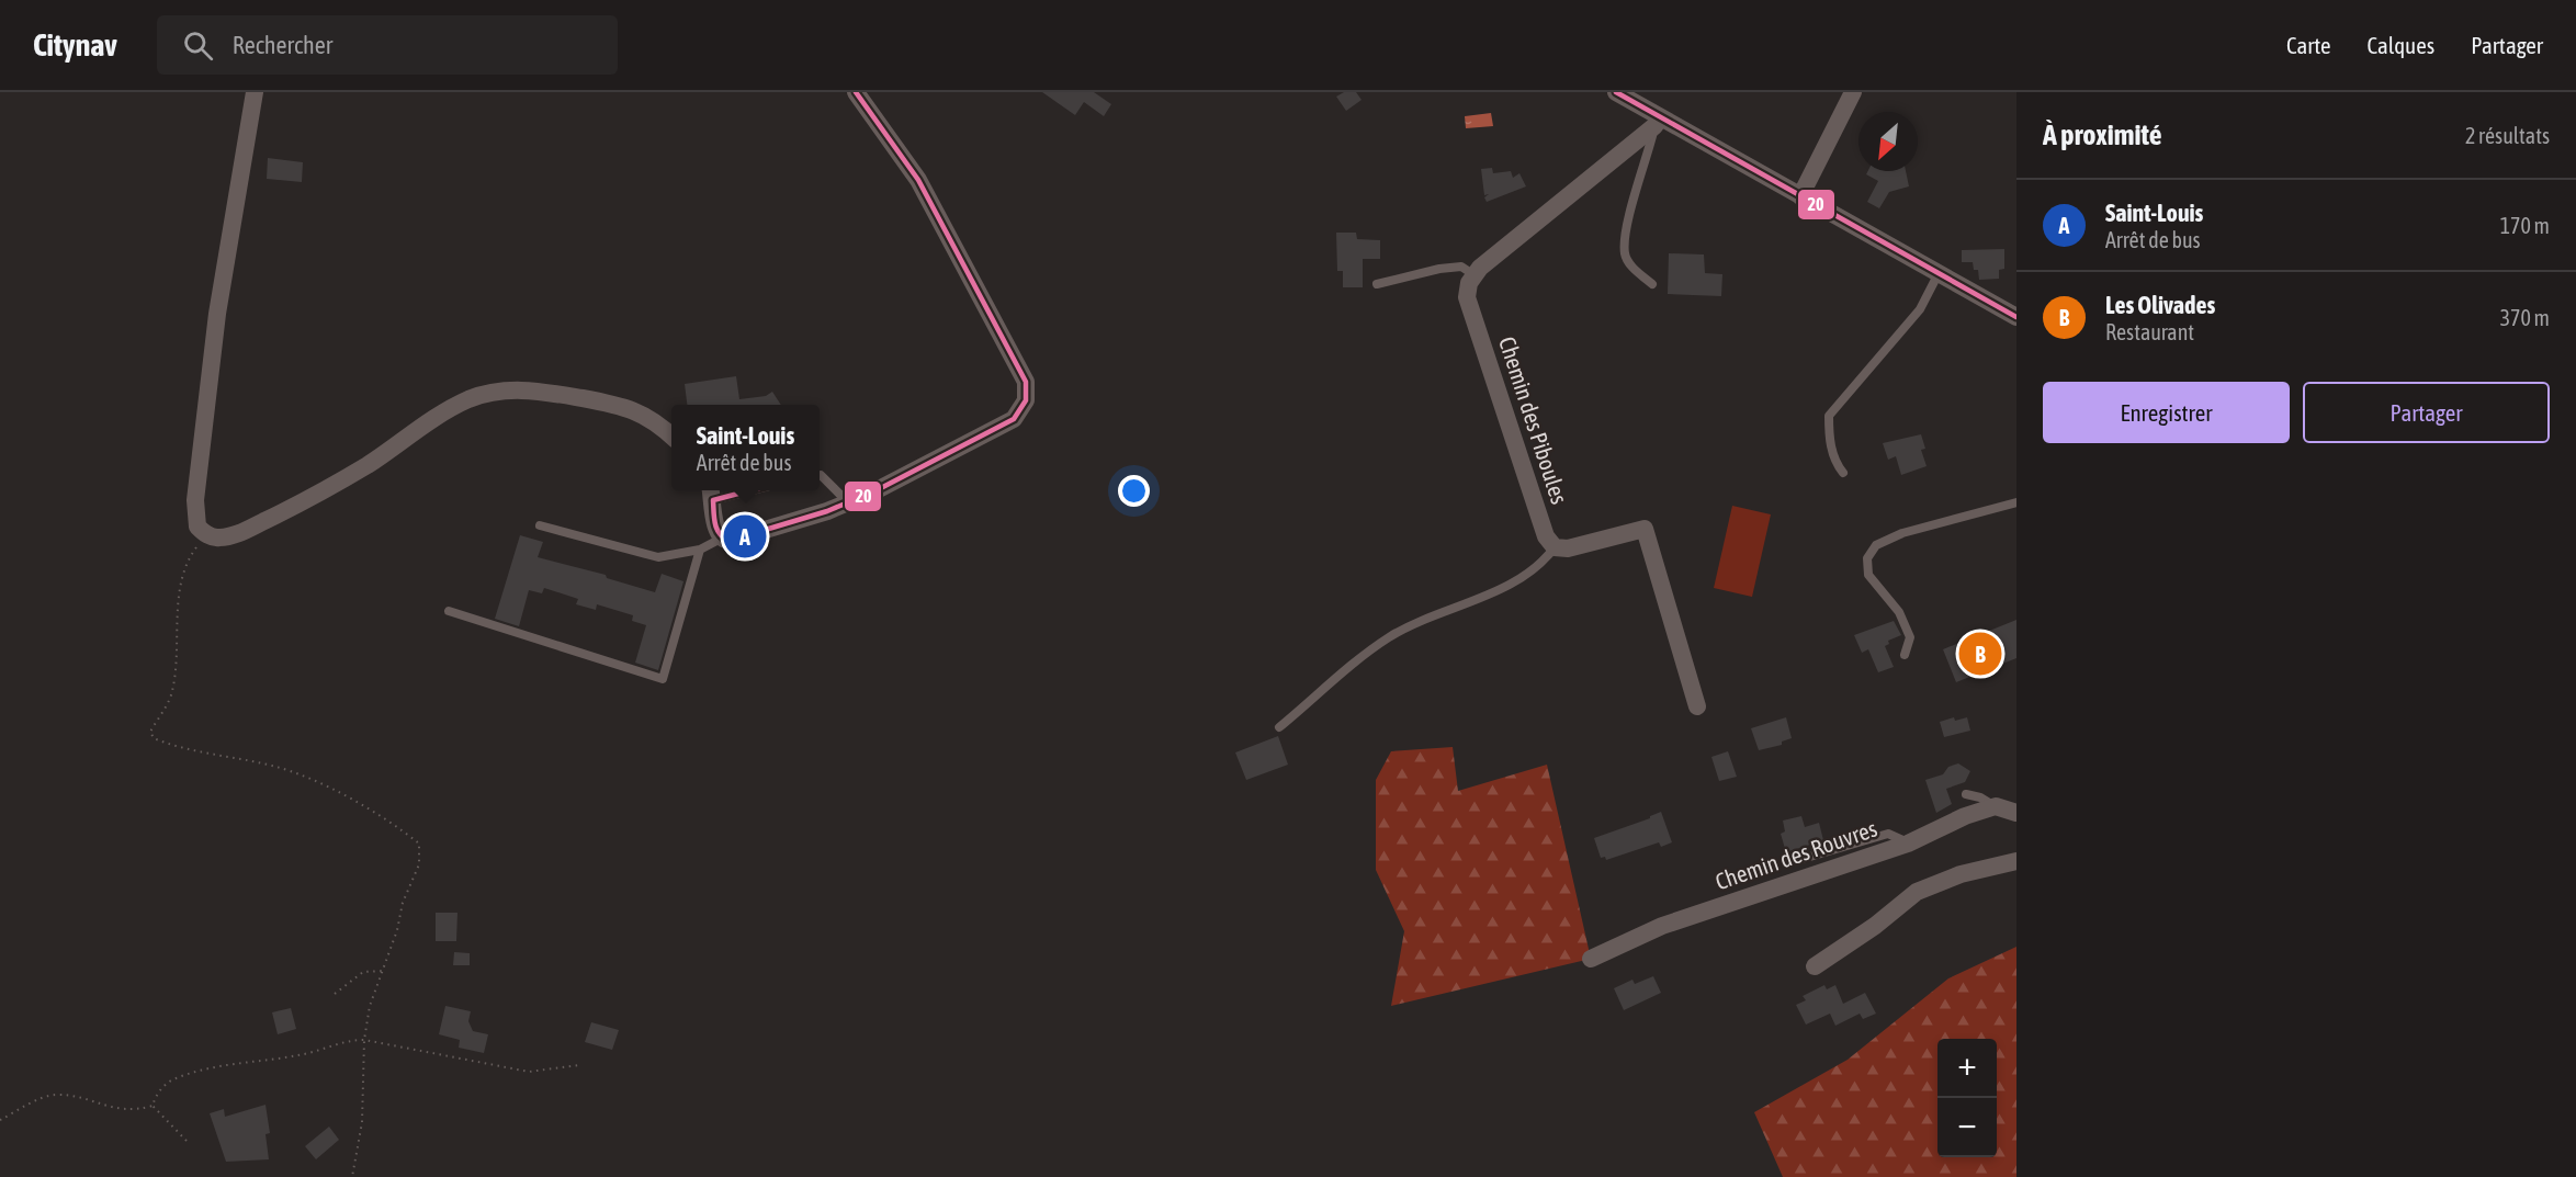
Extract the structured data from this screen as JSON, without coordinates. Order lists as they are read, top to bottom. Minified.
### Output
{"streets":{"street":["Chemin des Piboules","Chemin des Rouvres"]},"lines":["transit line 20"],"north":"bottom left","page":{"header":"Citynav","search":"Rechercher","nav":["Carte","Calques","Partager"],"heading":["À proximité","2 résultats"],"list":[{"mark":"A","name":"Saint-Louis","note":"Arrêt de bus","value":"170 m"},{"mark":"B","name":"Les Olivades","note":"Restaurant","value":"370 m"}],"buttons":["Enregistrer","Partager"],"popup":["Saint-Louis","Arrêt de bus"],"pins":["A","B"],"map_buttons":["+","−"]}}
